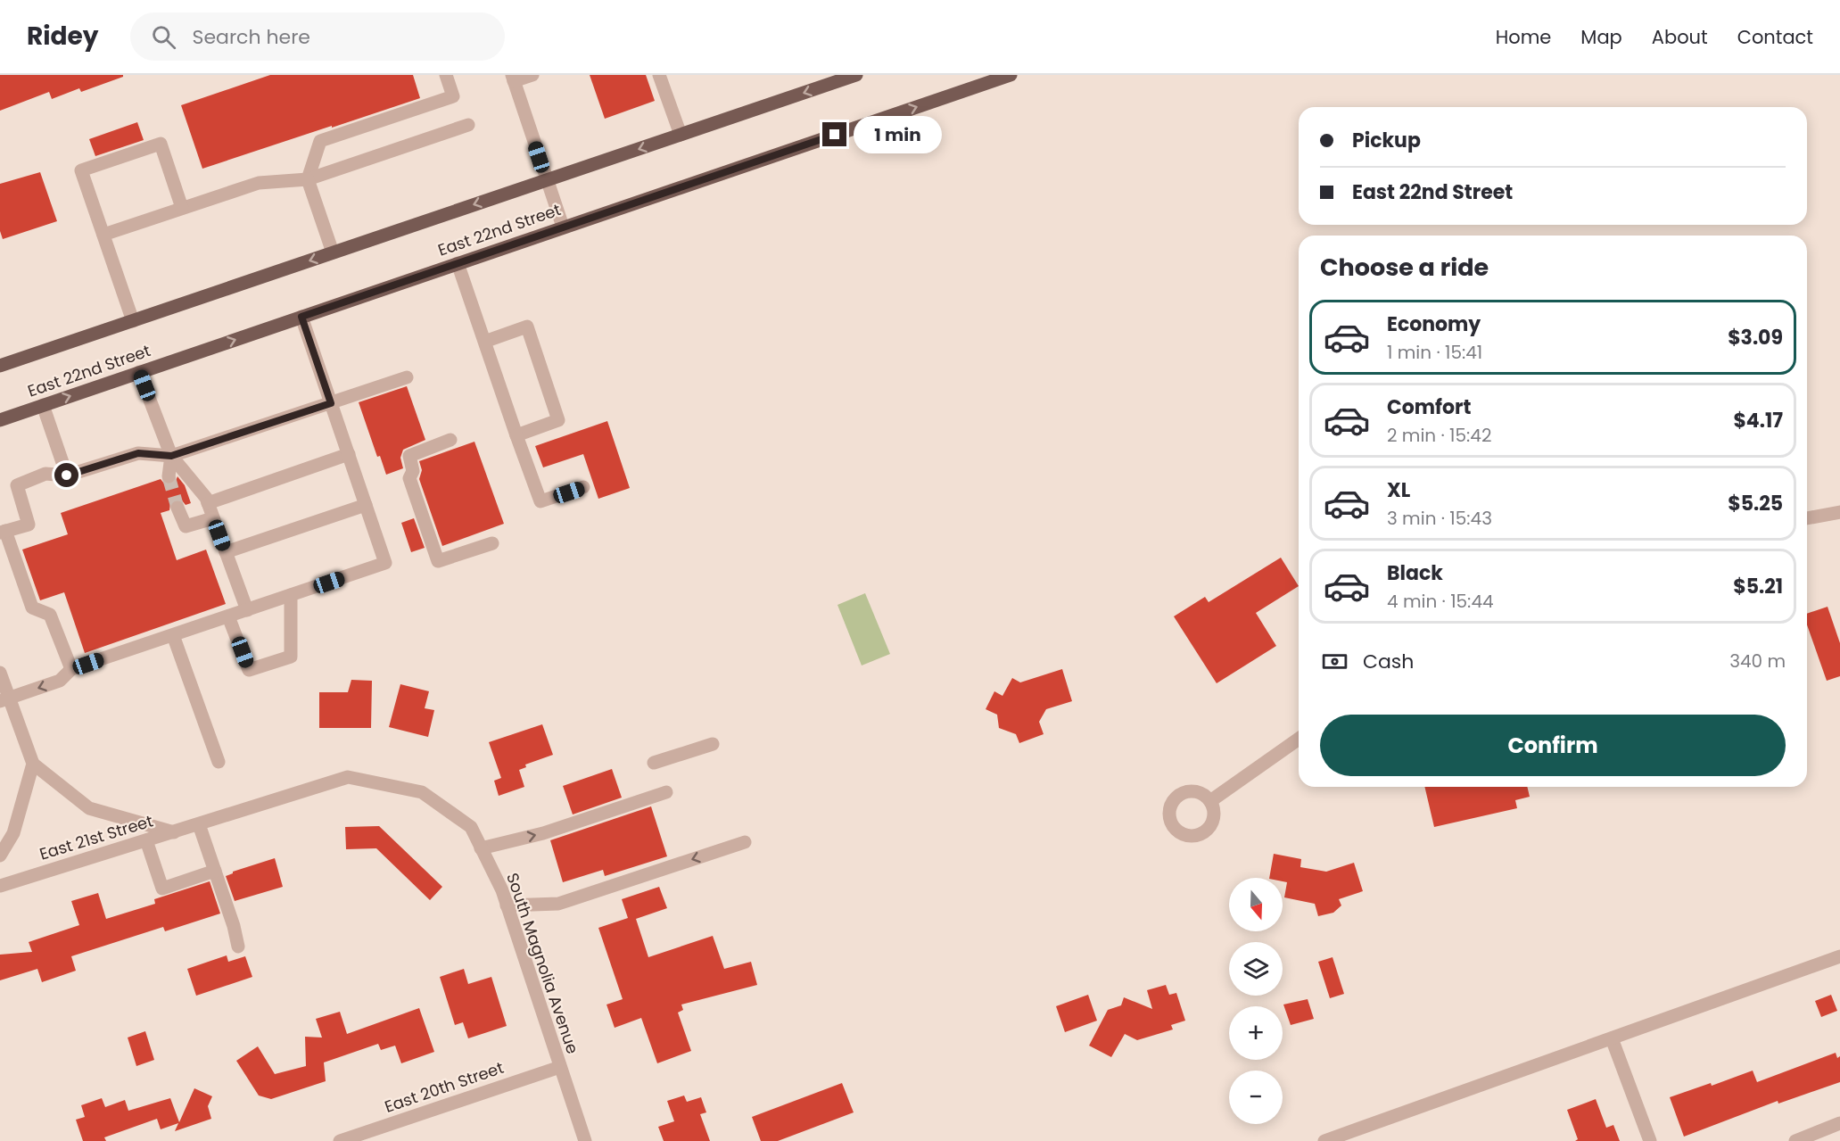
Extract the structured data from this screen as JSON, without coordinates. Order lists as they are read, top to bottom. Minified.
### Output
{"streets":{"main road":["East 22nd Street"],"street":["East 21st Street","South Magnolia Avenue","East 20th Street"]},"crossings":[["East 21st Street","South Magnolia Avenue"],["South Magnolia Avenue","East 20th Street"]],"north":"bottom","page":{"header":"Ridey","search":"Search here","nav":["Home","Map","About","Contact"],"banner":["Pickup","East 22nd Street"],"bubble":"1 min","heading":"Choose a ride","list":[{"name":"Economy","note":"1 min · 15:41","value":"$3.09"},{"name":"Comfort","note":"2 min · 15:42","value":"$4.17"},{"name":"XL","note":"3 min · 15:43","value":"$5.25"},{"name":"Black","note":"4 min · 15:44","value":"$5.21"}],"pay":["Cash","340 m"],"buttons":"Confirm","map_buttons":["+","−"]}}
